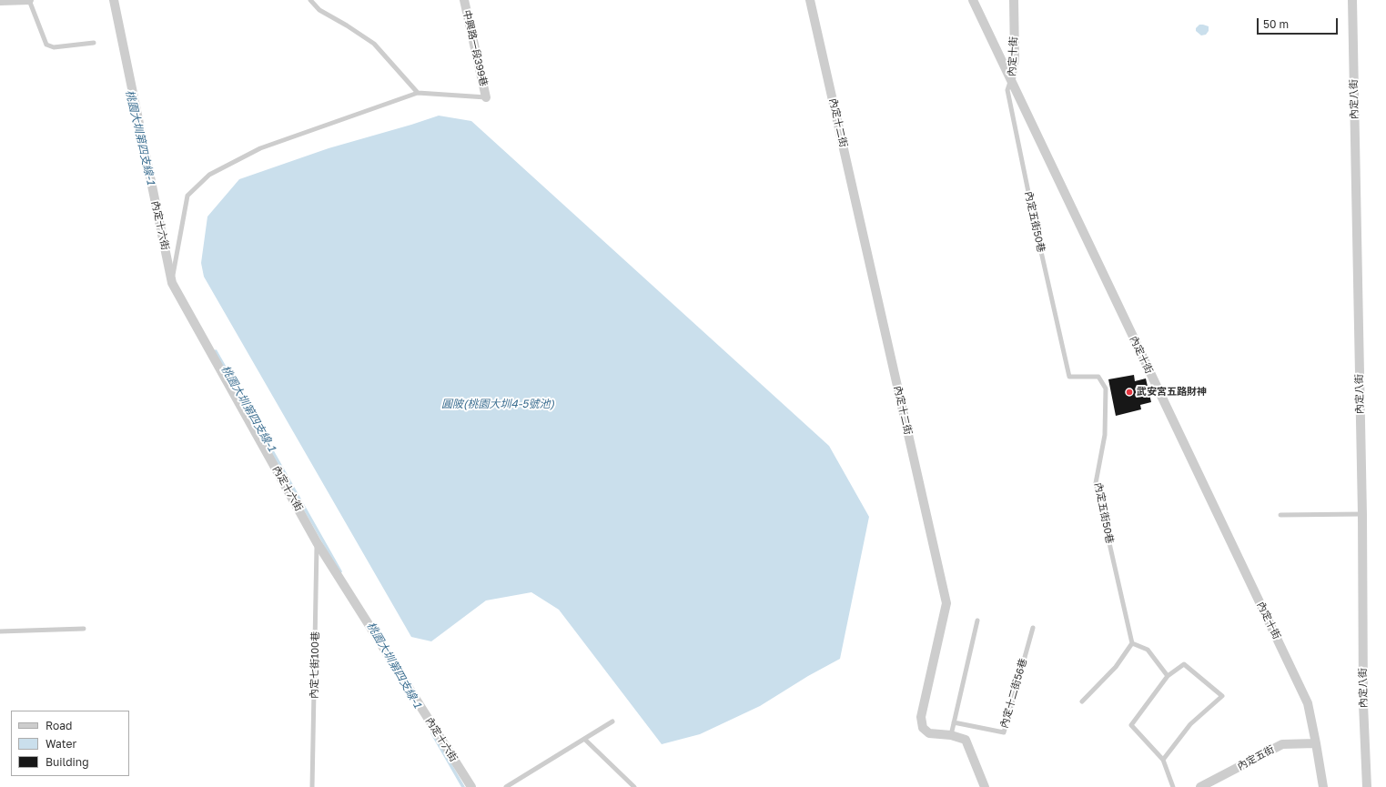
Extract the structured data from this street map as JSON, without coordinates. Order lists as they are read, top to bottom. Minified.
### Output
{"streets":{"street":["中興路一段399巷","內定十街","內定八街","內定十二街","內定十六街","內定五街"],"lane":["內定五街50巷","內定七街100巷","內定十二街56巷"]},"crossings":[["內定十街","內定五街50巷"],["內定十街","內定五街"],["內定十六街","內定七街100巷"]],"water":["桃園大圳第四支線-1","圓陂(桃園大圳4-5號池)"],"places":["武安宮五路財神"],"legend":["Road","Water","Building"],"scale_bar":"50 m"}
